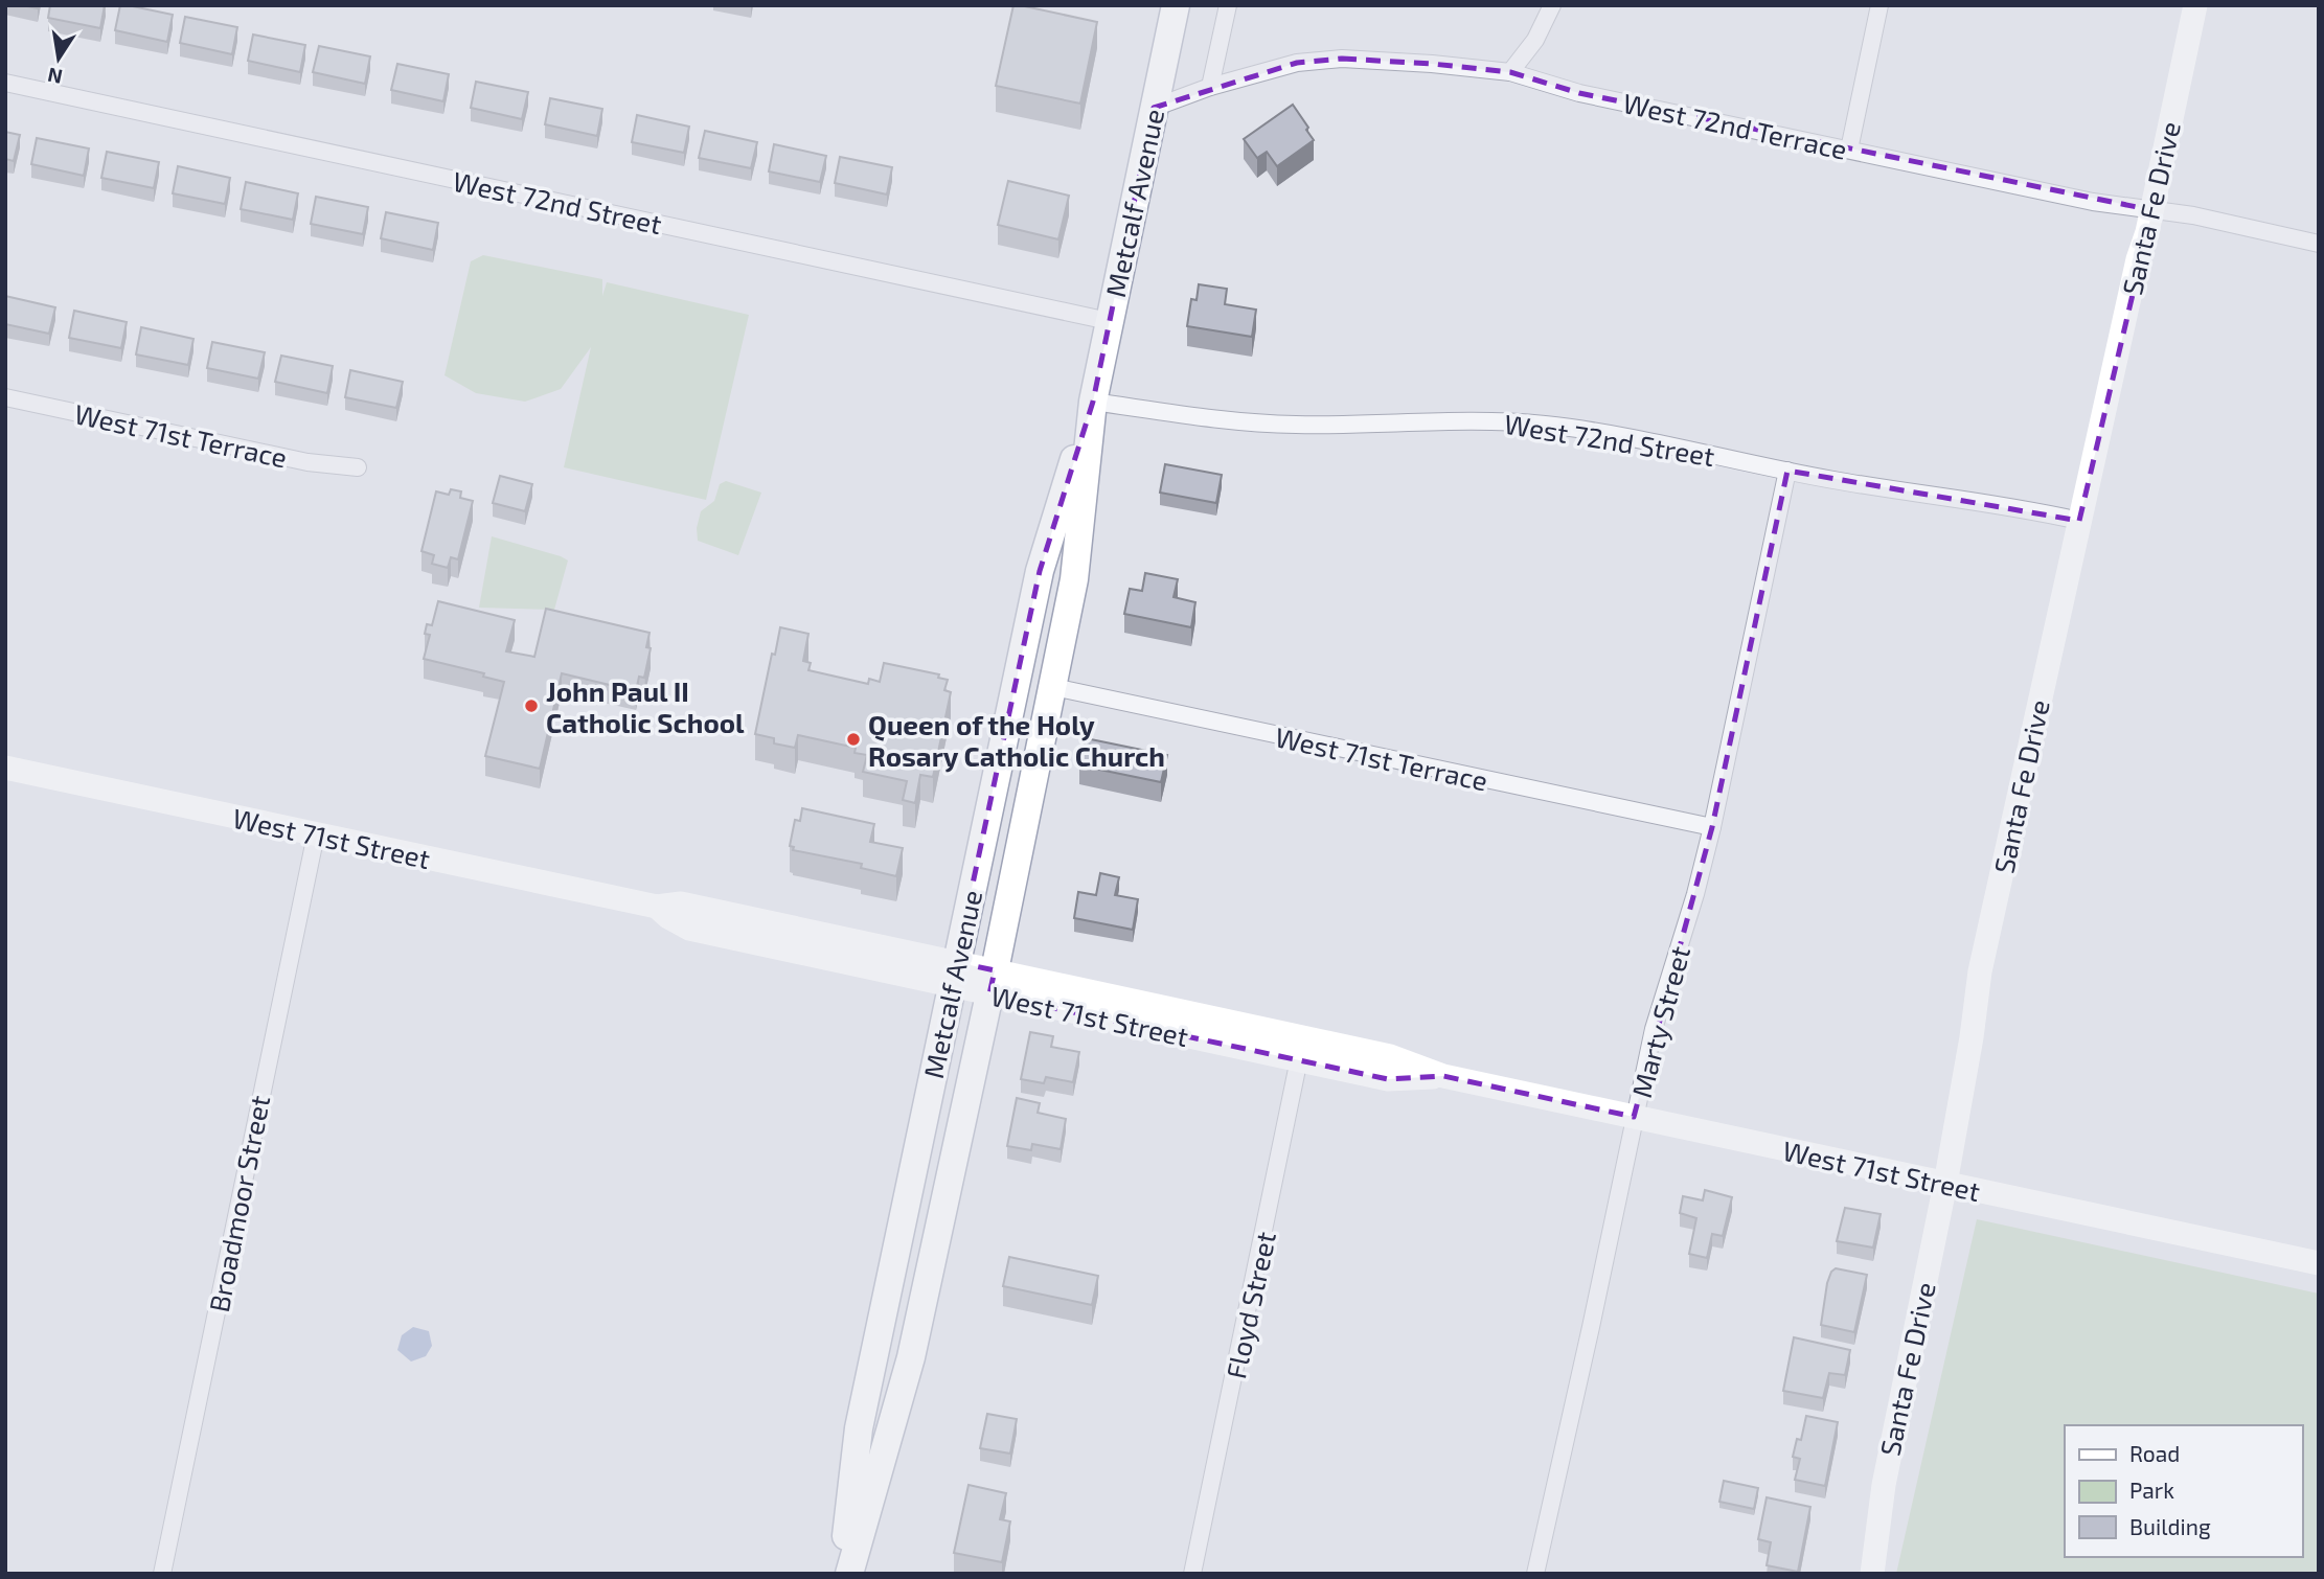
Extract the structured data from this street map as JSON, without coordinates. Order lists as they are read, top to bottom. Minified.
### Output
{"streets":{"main road":["Metcalf Avenue"],"street":["West 72nd Terrace","West 72nd Street","Santa Fe Drive","West 71st Terrace","West 71st Street","Marty Street","Broadmoor Street","Floyd Street"]},"crossings":[["West 72nd Terrace","Metcalf Avenue"],["West 72nd Terrace","Santa Fe Drive"],["West 72nd Street","Metcalf Avenue"],["West 72nd Street","Santa Fe Drive"],["West 72nd Street","Marty Street"],["Metcalf Avenue","West 71st Terrace"],["Metcalf Avenue","West 71st Street"],["Santa Fe Drive","West 71st Street"],["West 71st Terrace","Marty Street"],["West 71st Street","Marty Street"],["West 71st Street","Broadmoor Street"],["West 71st Street","Floyd Street"]],"places":["John Paul II Catholic School","Queen of the Holy Rosary Catholic Church"],"legend":["Road","Park","Building"],"north":"bottom"}
